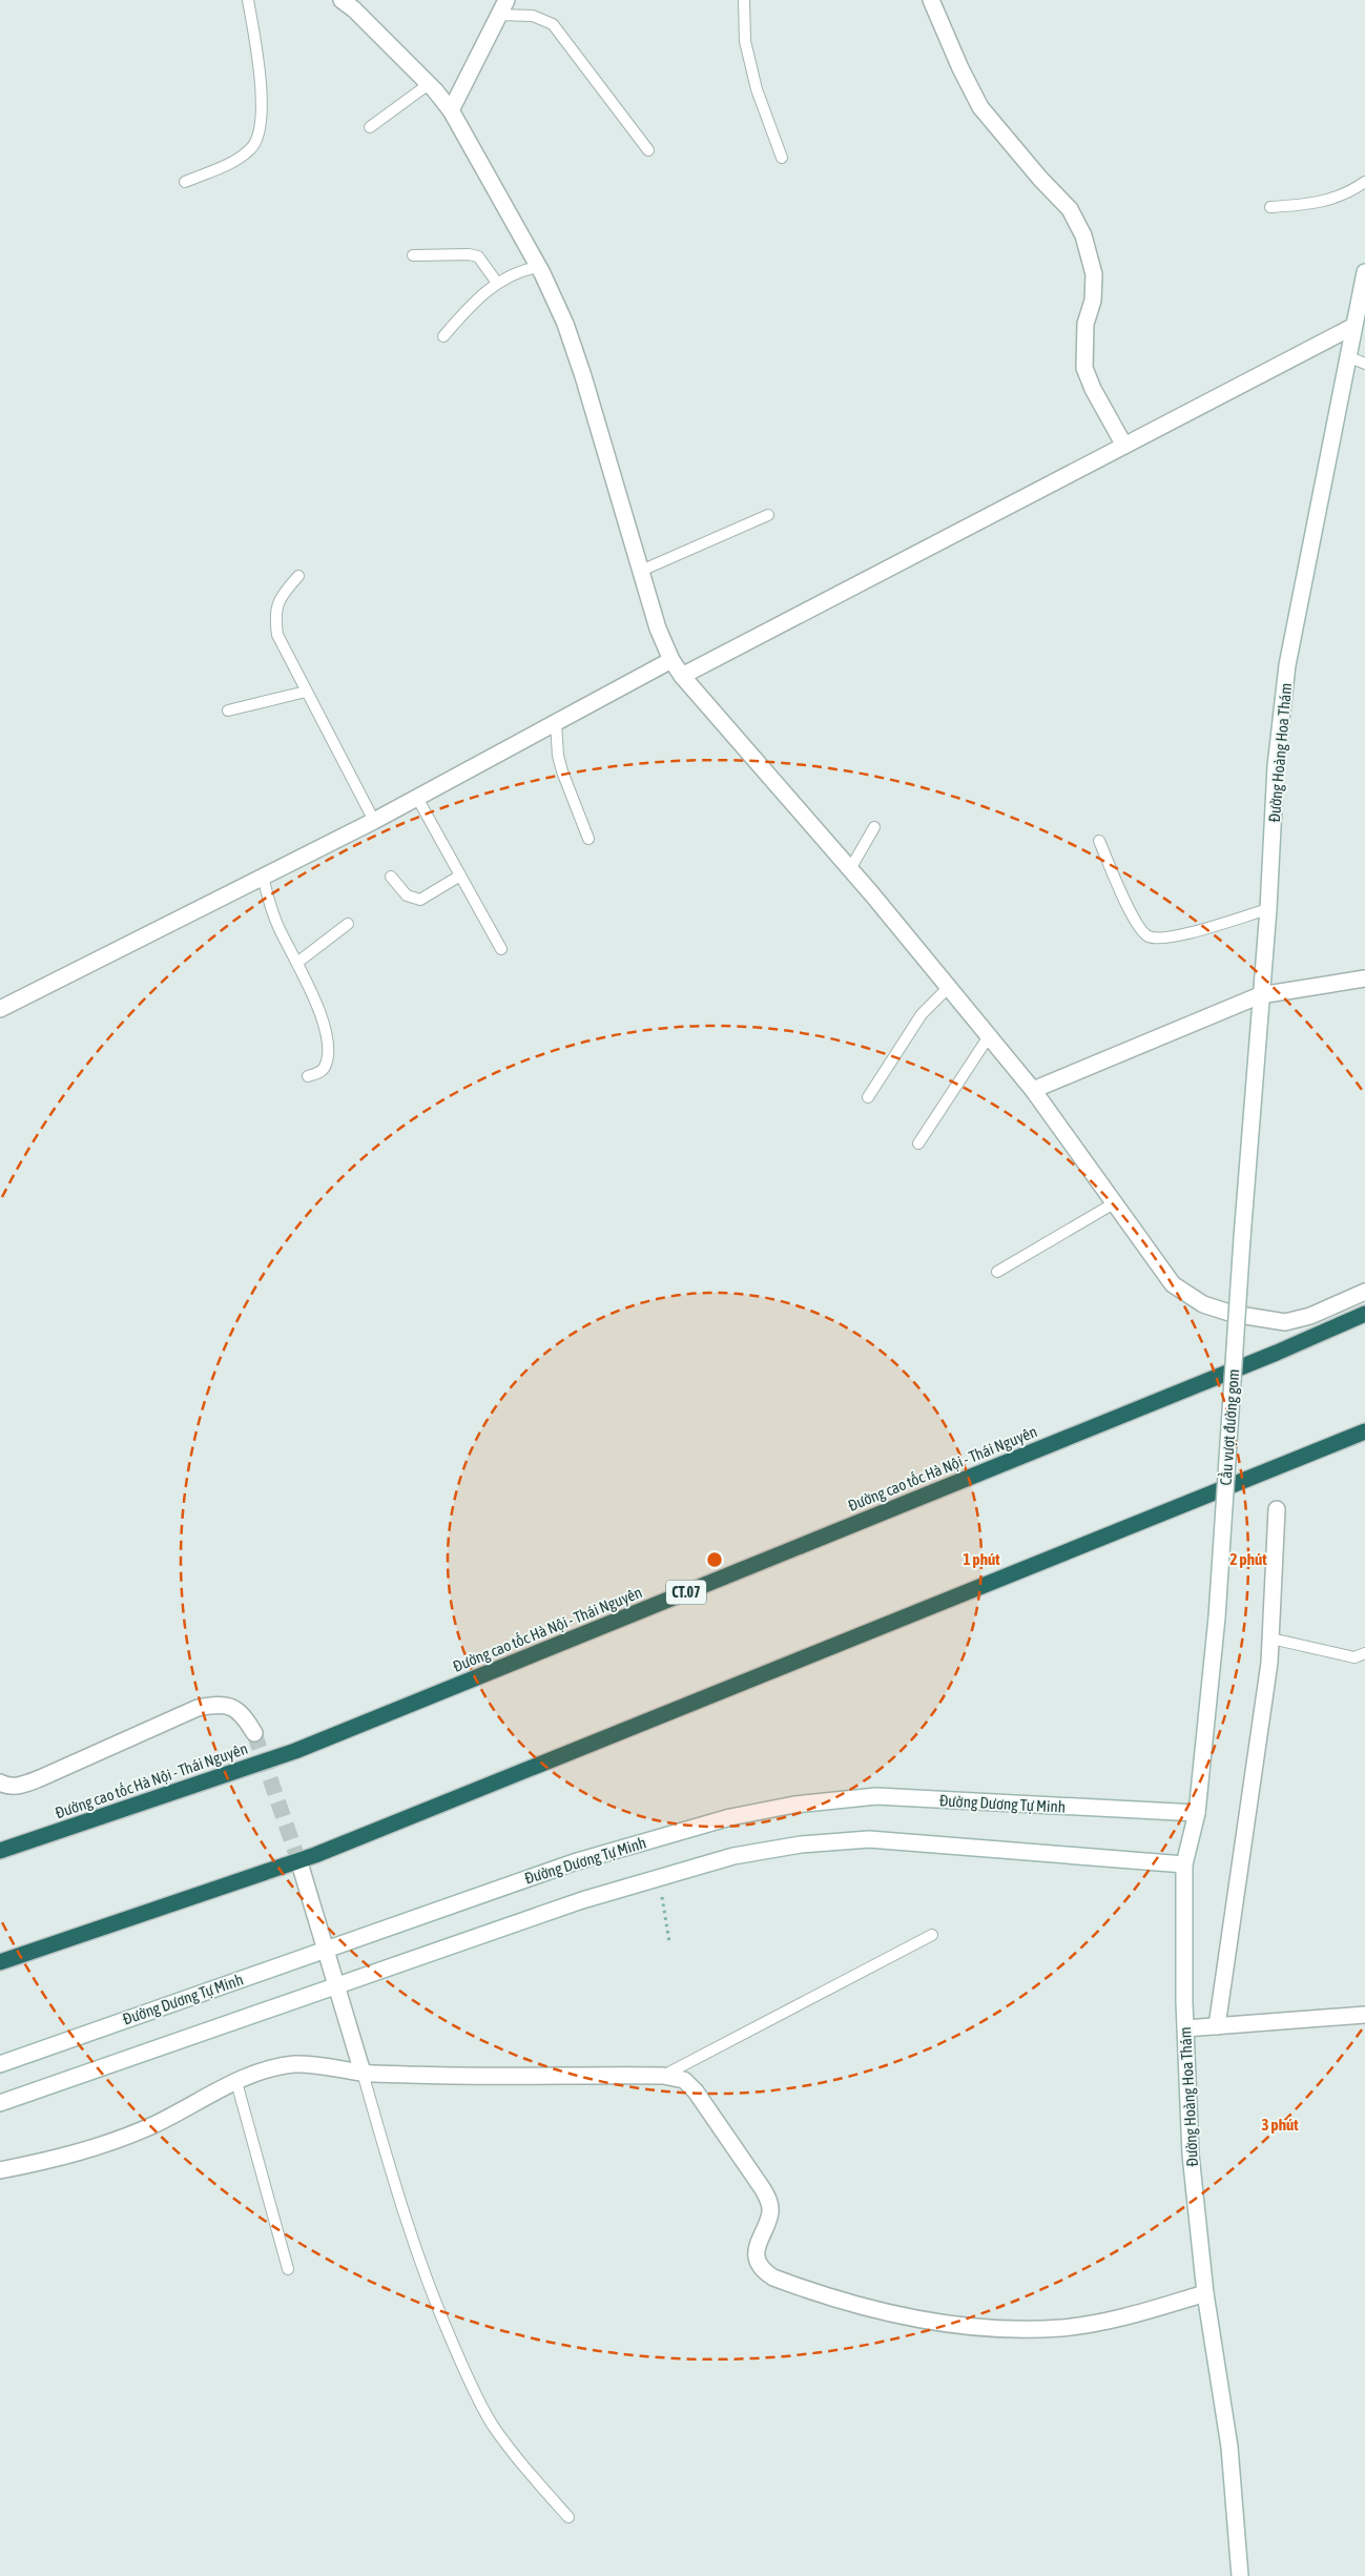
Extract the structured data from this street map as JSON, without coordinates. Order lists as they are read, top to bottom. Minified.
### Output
{"streets":{"highway":["Đường cao tốc Hà Nội - Thái Nguyên","CT.07"],"street":["Đường Hoàng Hoa Thám","Cầu vượt đường gom","Đường Dương Tự Minh"]},"crossings":[["Đường Hoàng Hoa Thám","Cầu vượt đường gom"],["Đường Hoàng Hoa Thám","Đường Dương Tự Minh"]],"rings":["1 phút","2 phút","3 phút"]}
